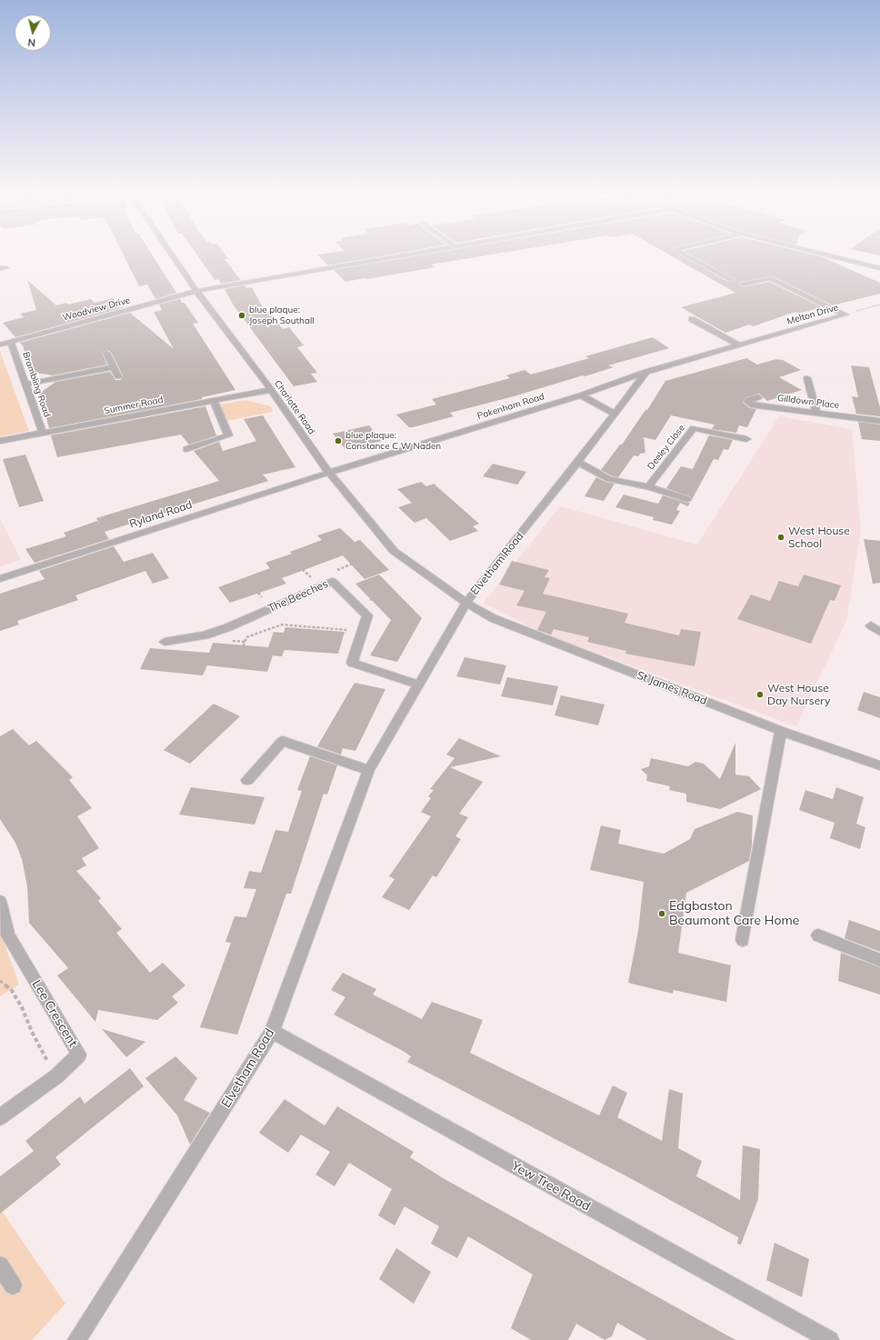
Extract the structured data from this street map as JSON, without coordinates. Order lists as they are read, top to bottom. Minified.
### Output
{"streets":{"street":["Woodview Drive","Melton Drive","Brambling Road","Gilldown Place","Summer Road","Pakenham Road","Charlotte Road","Deeley Close","Ryland Road","Elvetham Road","The Beeches","St James Road","Lee Crescent","Yew Tree Road"]},"crossings":[["Woodview Drive","Brambling Road"],["Woodview Drive","Charlotte Road"],["Melton Drive","Pakenham Road"],["Brambling Road","Summer Road"],["Summer Road","Charlotte Road"],["Pakenham Road","Charlotte Road"],["Pakenham Road","Ryland Road"],["Pakenham Road","Elvetham Road"],["Charlotte Road","Ryland Road"],["Charlotte Road","Elvetham Road"],["Charlotte Road","St James Road"],["Elvetham Road","The Beeches"],["Elvetham Road","St James Road"],["Elvetham Road","Yew Tree Road"]],"places":["blue plaque: Joseph Southall","blue plaque: Constance C W Naden","West House School","West House Day Nursery","Edgbaston Beaumont Care Home"],"north":"bottom"}
